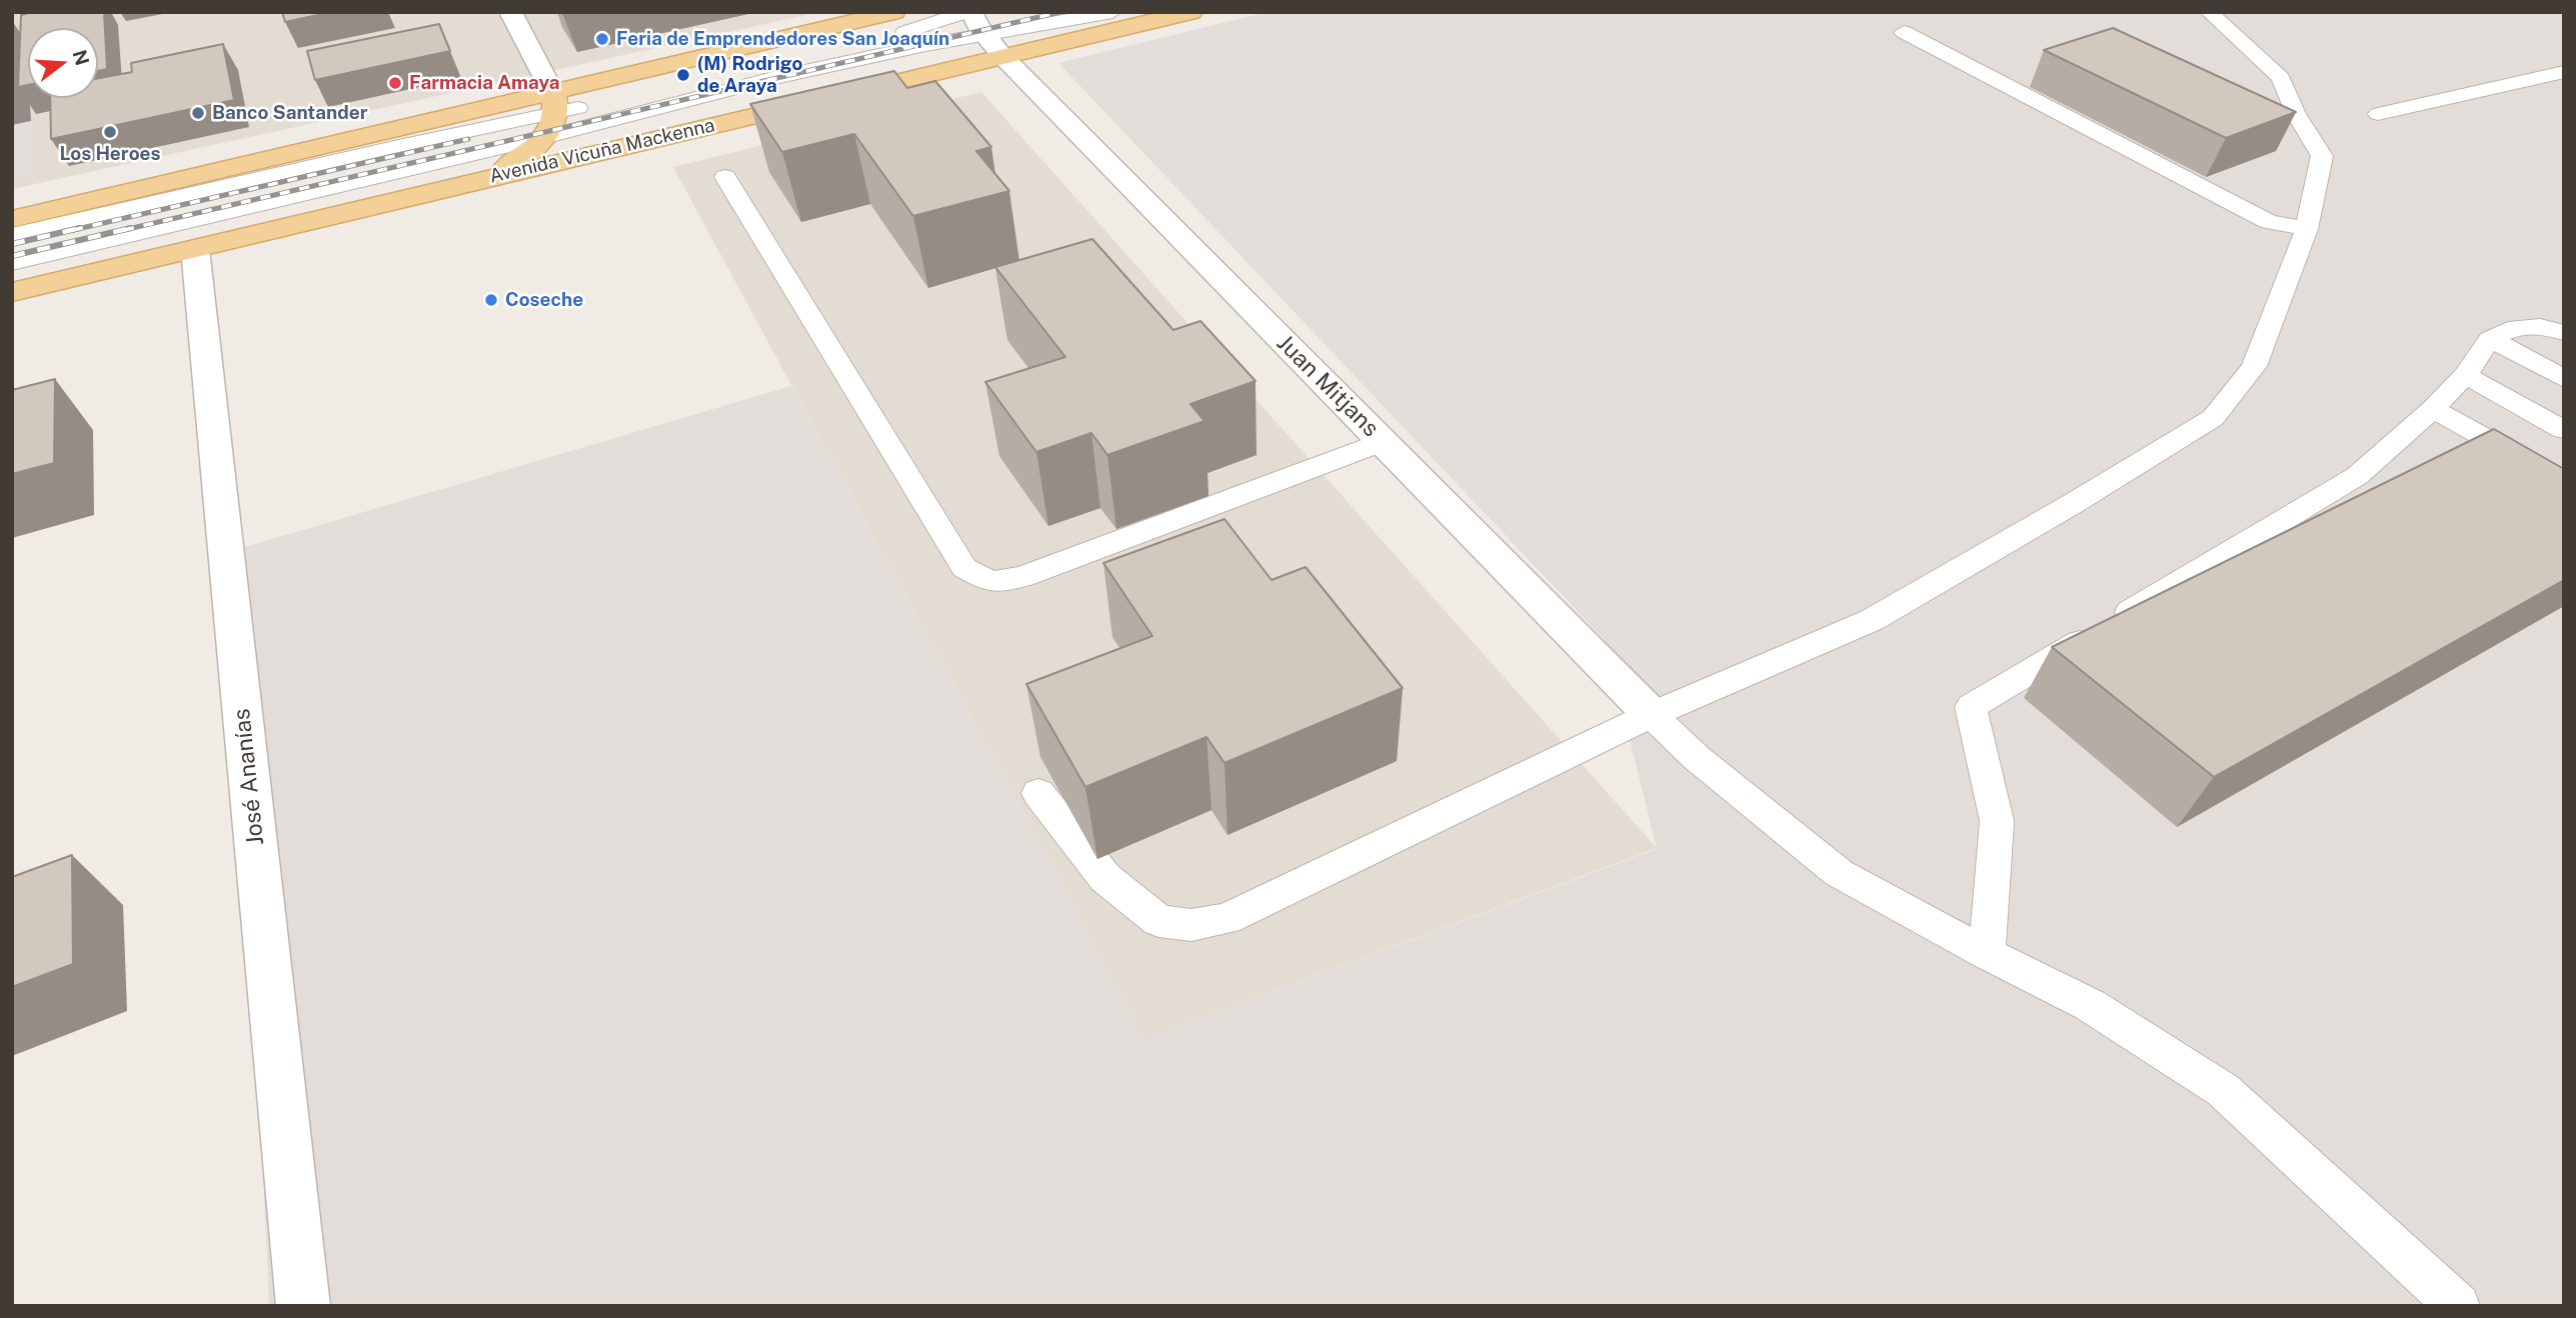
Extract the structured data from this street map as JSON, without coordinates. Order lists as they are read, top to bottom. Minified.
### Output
{"streets":{"main road":["Avenida Vicuña Mackenna"],"street":["Juan Mitjans","José Ananías"]},"crossings":[["Avenida Vicuña Mackenna","Juan Mitjans"],["Avenida Vicuña Mackenna","José Ananías"]],"places":["Feria de Emprendedores San Joaquín","(M) Rodrigo de Araya","Farmacia Amaya","Banco Santander","Los Heroes","Coseche"],"north":"right"}
